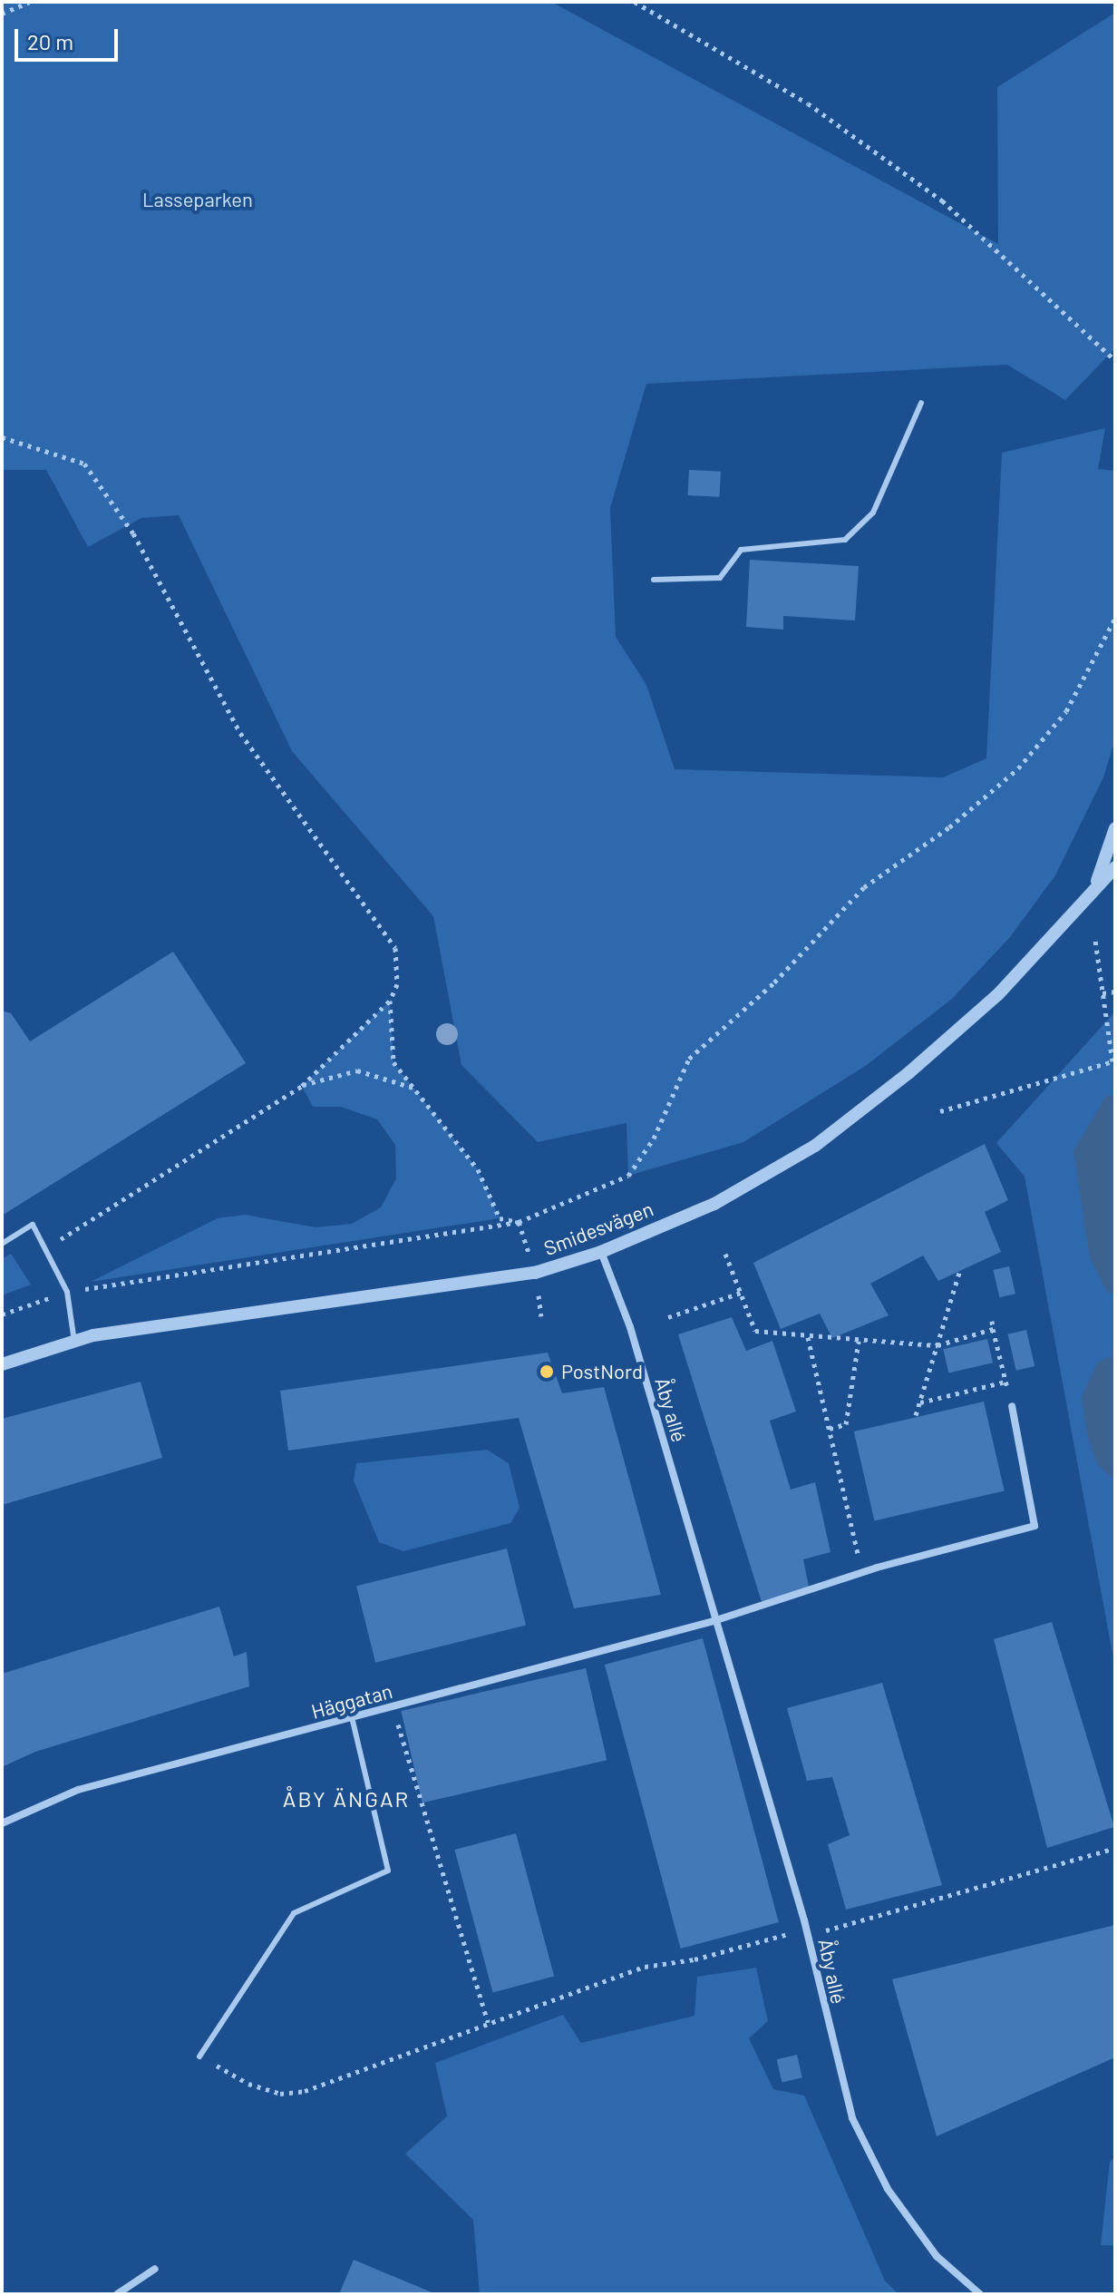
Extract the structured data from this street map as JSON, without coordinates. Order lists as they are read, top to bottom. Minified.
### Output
{"streets":{"street":["Smidesvägen","Åby allé","Häggatan"]},"crossings":[["Smidesvägen","Åby allé"],["Åby allé","Häggatan"]],"districts":["ÅBY ÄNGAR"],"parks":["Lasseparken"],"places":["PostNord"],"scale_bar":"20 m"}
